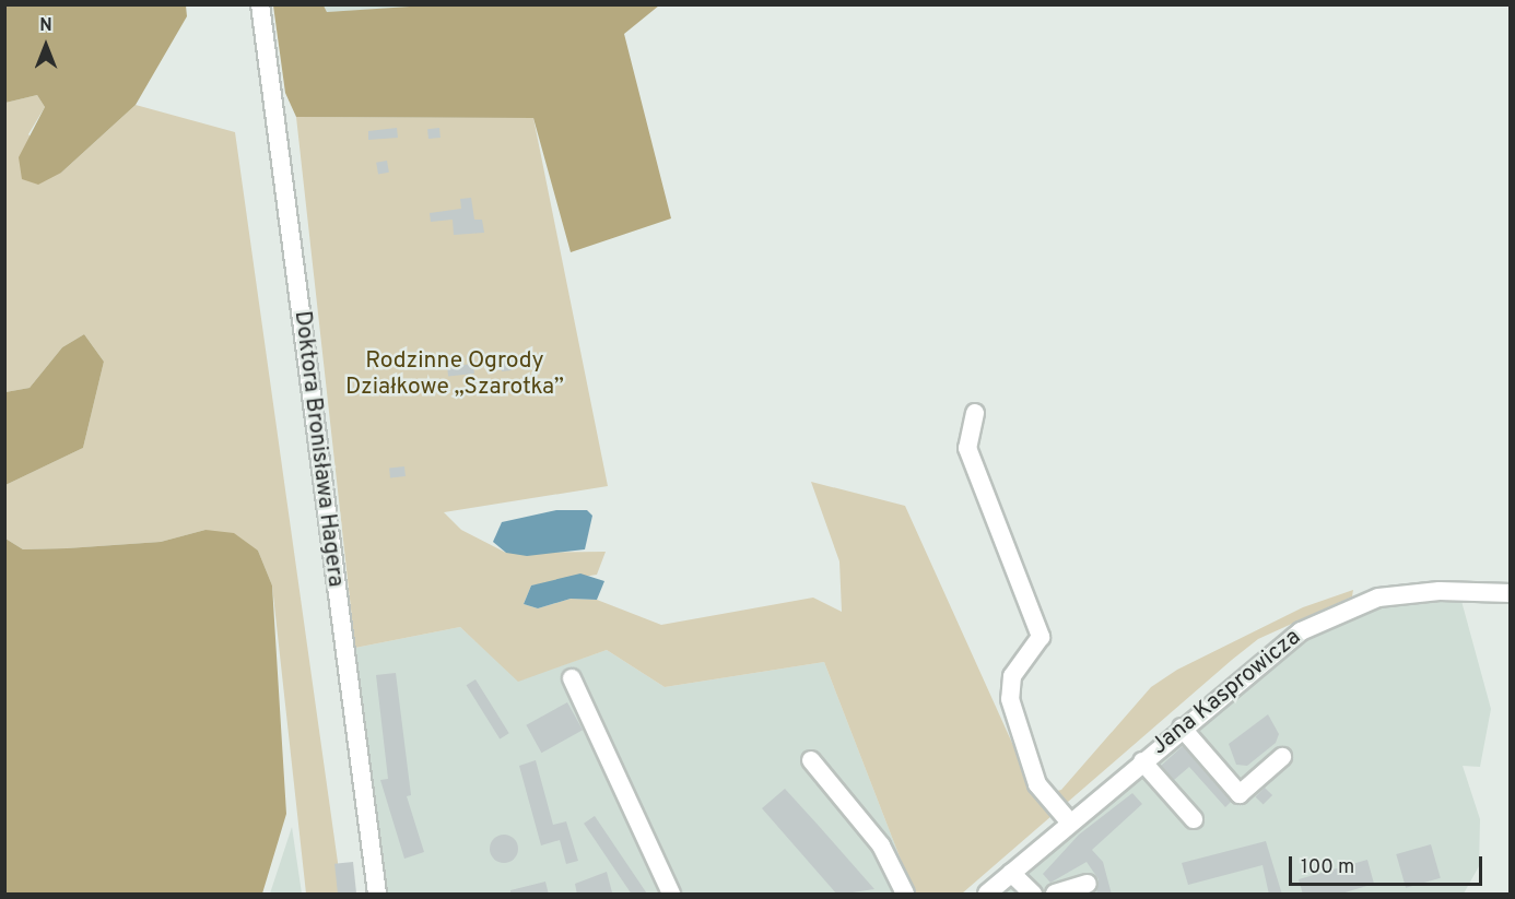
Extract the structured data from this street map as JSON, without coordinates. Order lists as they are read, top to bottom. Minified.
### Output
{"streets":{"street":["Doktora Bronisława Hagera","Jana Kasprowicza"]},"parks":["Rodzinne Ogrody Działkowe „Szarotka”"],"scale_bar":"100 m","north":"top"}
